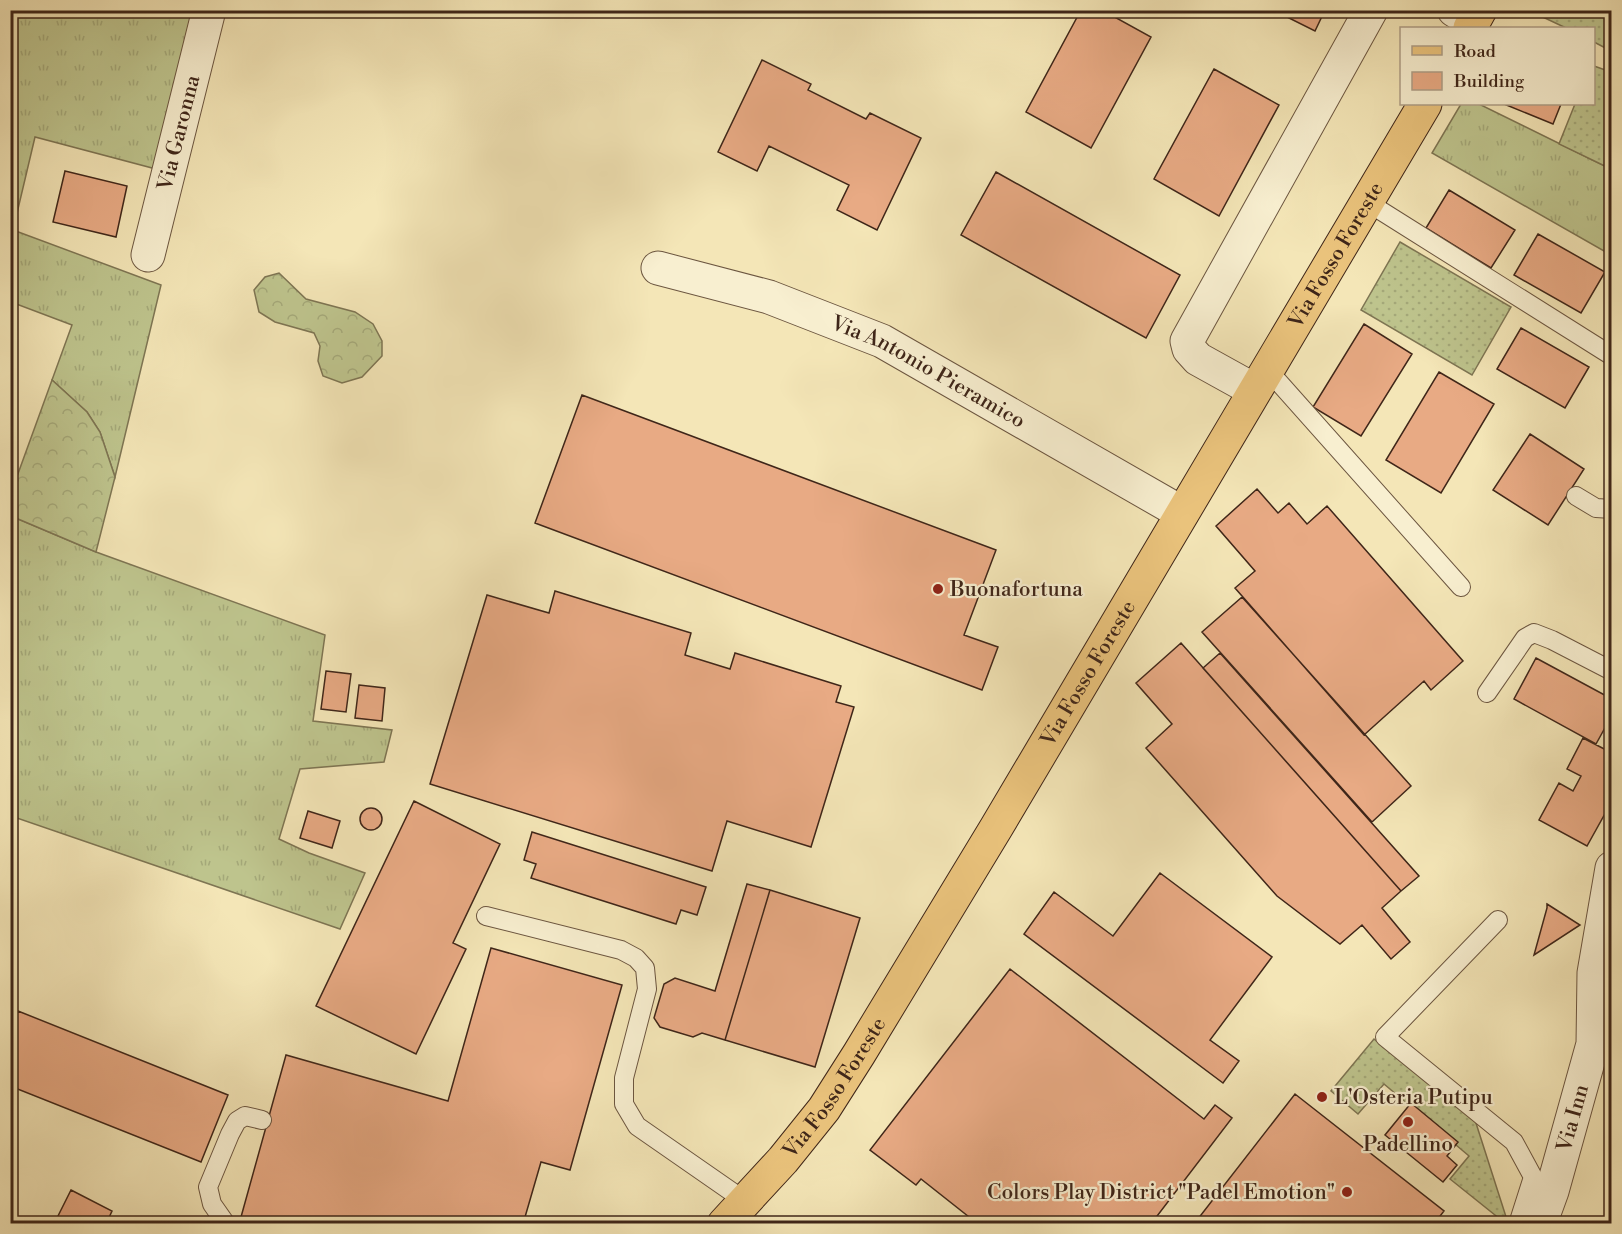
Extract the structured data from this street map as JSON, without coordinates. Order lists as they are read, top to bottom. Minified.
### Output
{"streets":{"main road":["Via Fosso Foreste"],"street":["Via Garonna","Via Antonio Pieramico","Via Inn"]},"crossings":[["Via Fosso Foreste","Via Antonio Pieramico"]],"places":["Buonafortuna","L'Osteria Putipu","Padellino","Colors Play District \"Padel Emotion\""],"legend":["Road","Building"]}
